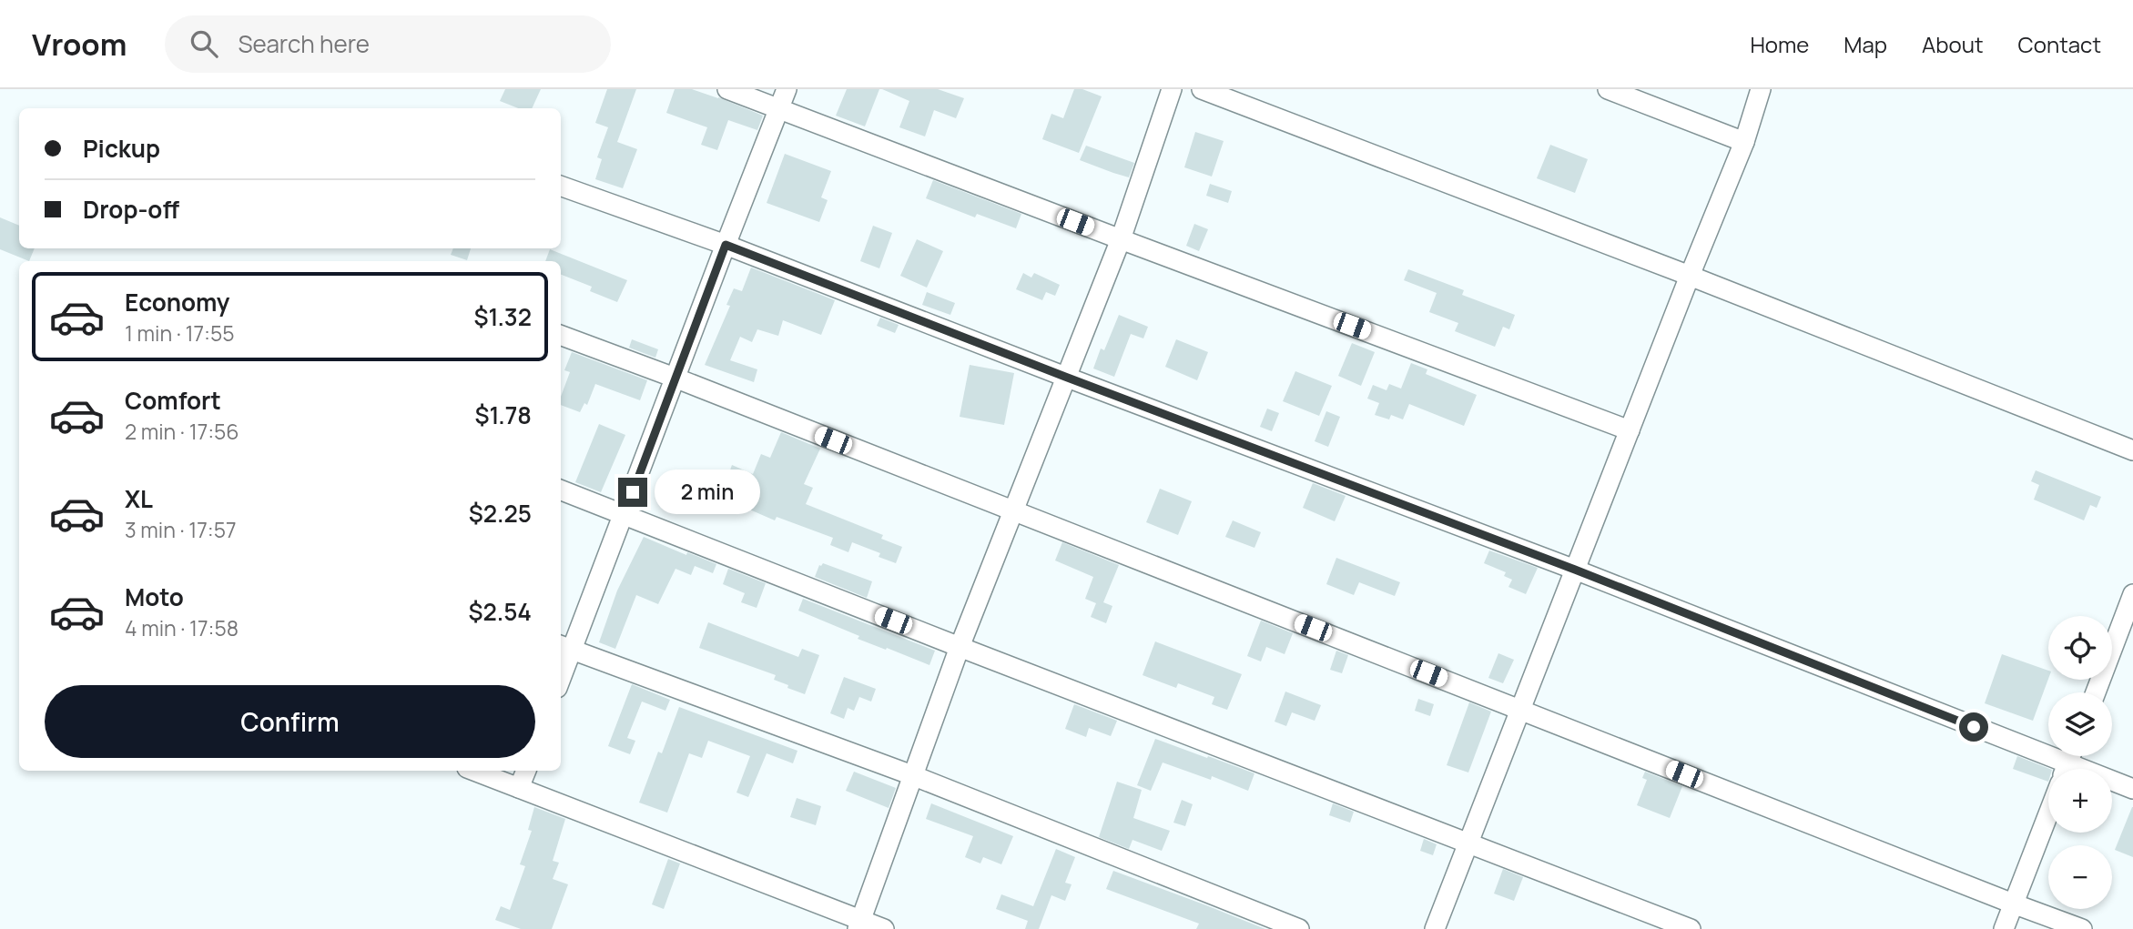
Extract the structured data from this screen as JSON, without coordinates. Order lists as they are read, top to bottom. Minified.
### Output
{"page":{"header":"Vroom","search":"Search here","nav":["Home","Map","About","Contact"],"banner":["Pickup","Drop-off"],"list":[{"name":"Economy","note":"1 min · 17:55","value":"$1.32"},{"name":"Comfort","note":"2 min · 17:56","value":"$1.78"},{"name":"XL","note":"3 min · 17:57","value":"$2.25"},{"name":"Moto","note":"4 min · 17:58","value":"$2.54"}],"bubble":"2 min","map_buttons":["+","−"],"buttons":"Confirm"}}
